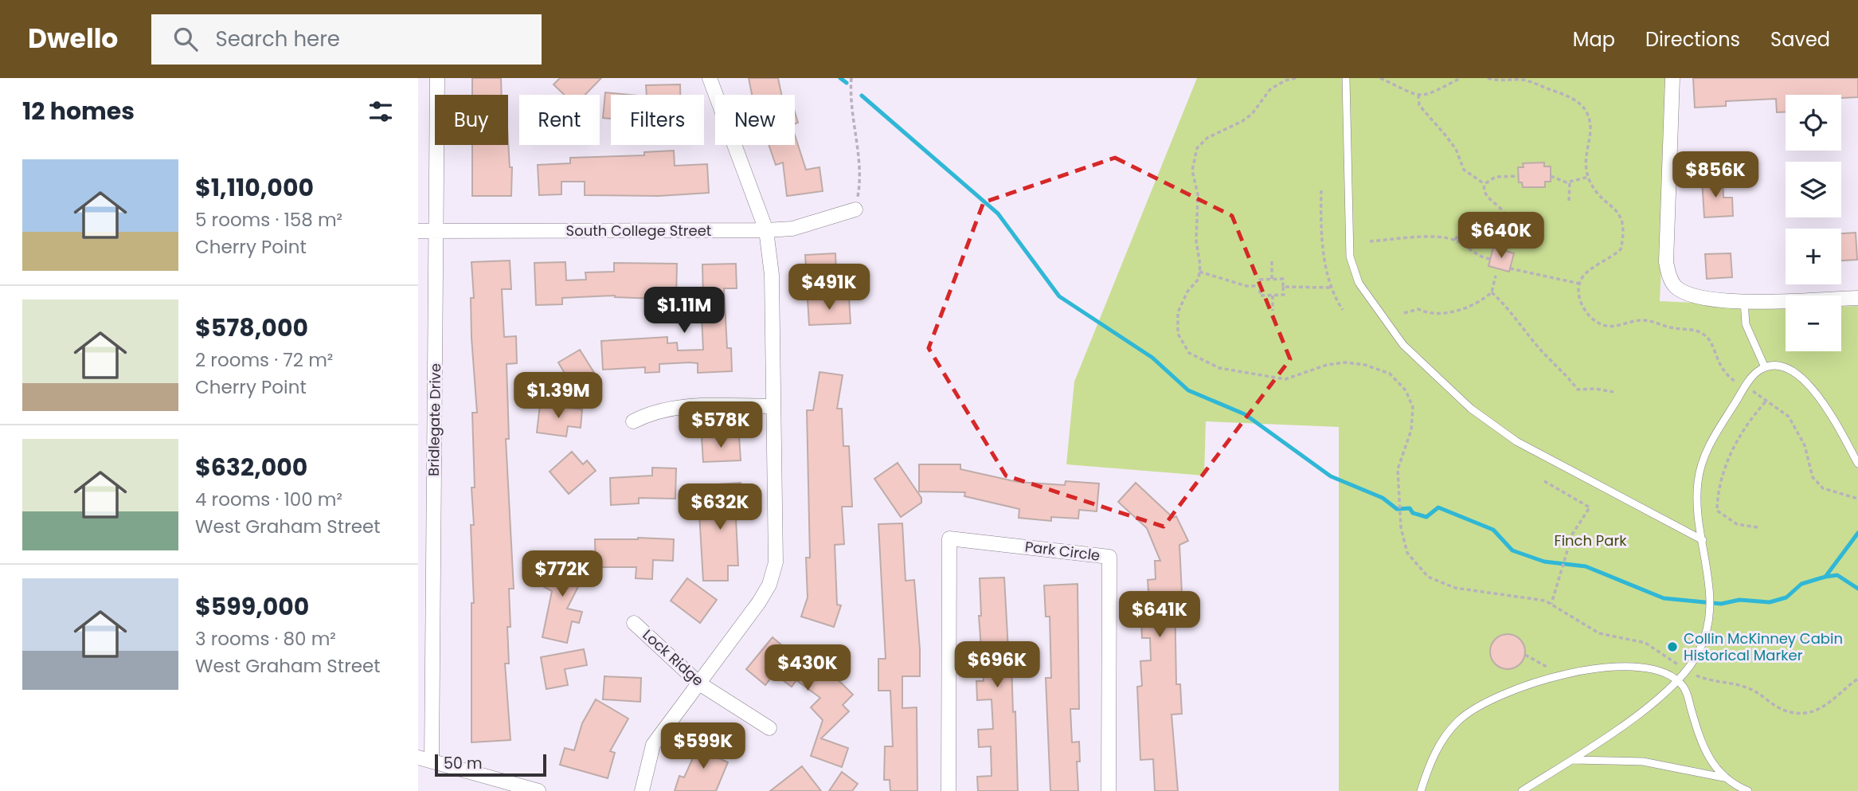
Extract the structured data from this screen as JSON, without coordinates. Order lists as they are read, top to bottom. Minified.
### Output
{"streets":{"street":["South College Street","Bridlegate Drive","Park Circle","Lock Ridge"]},"crossings":[["South College Street","Bridlegate Drive"]],"parks":["Finch Park"],"places":["Collin McKinney Cabin Historical Marker"],"scale_bar":"50 m","page":{"header":"Dwello","search":"Search here","nav":["Map","Directions","Saved"],"heading":"12 homes","map_buttons":["+","−"],"chip":["Buy","Rent","Filters","New"],"list":[{"name":"$1,110,000","note":"5 rooms · 158 m² · Cherry Point"},{"name":"$578,000","note":"2 rooms · 72 m² · Cherry Point"},{"name":"$632,000","note":"4 rooms · 100 m² · West Graham Street"},{"name":"$599,000","note":"3 rooms · 80 m² · West Graham Street"}],"price":["$856K","$640K","$491K","$1.11M","$1.39M","$578K","$632K","$772K","$641K","$696K","$430K","$599K"],"scale":"50 m"}}
